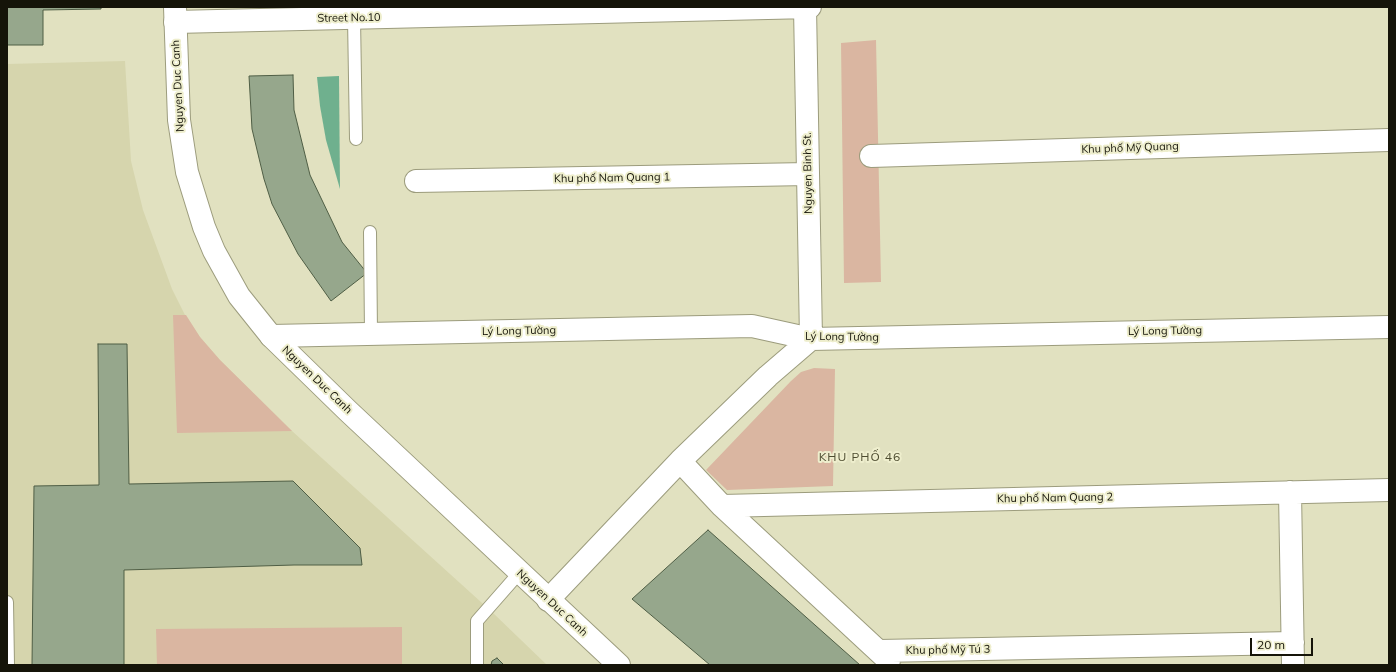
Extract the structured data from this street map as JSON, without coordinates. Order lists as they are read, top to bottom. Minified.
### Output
{"streets":{"street":["Street No.10","Nguyen Duc Canh","Khu phố Mỹ Quang","Nguyen Binh St.","Khu phố Nam Quang 1","Lý Long Tường","Khu phố Nam Quang 2","Khu phố Mỹ Tú 3"]},"crossings":[["Street No.10","Nguyen Duc Canh"],["Street No.10","Nguyen Binh St."],["Nguyen Duc Canh","Lý Long Tường"],["Nguyen Binh St.","Khu phố Nam Quang 1"],["Nguyen Binh St.","Lý Long Tường"],["Khu phố Nam Quang 2","Khu phố Mỹ Tú 3"]],"districts":["KHU PHỐ 46"],"scale_bar":"20 m"}
